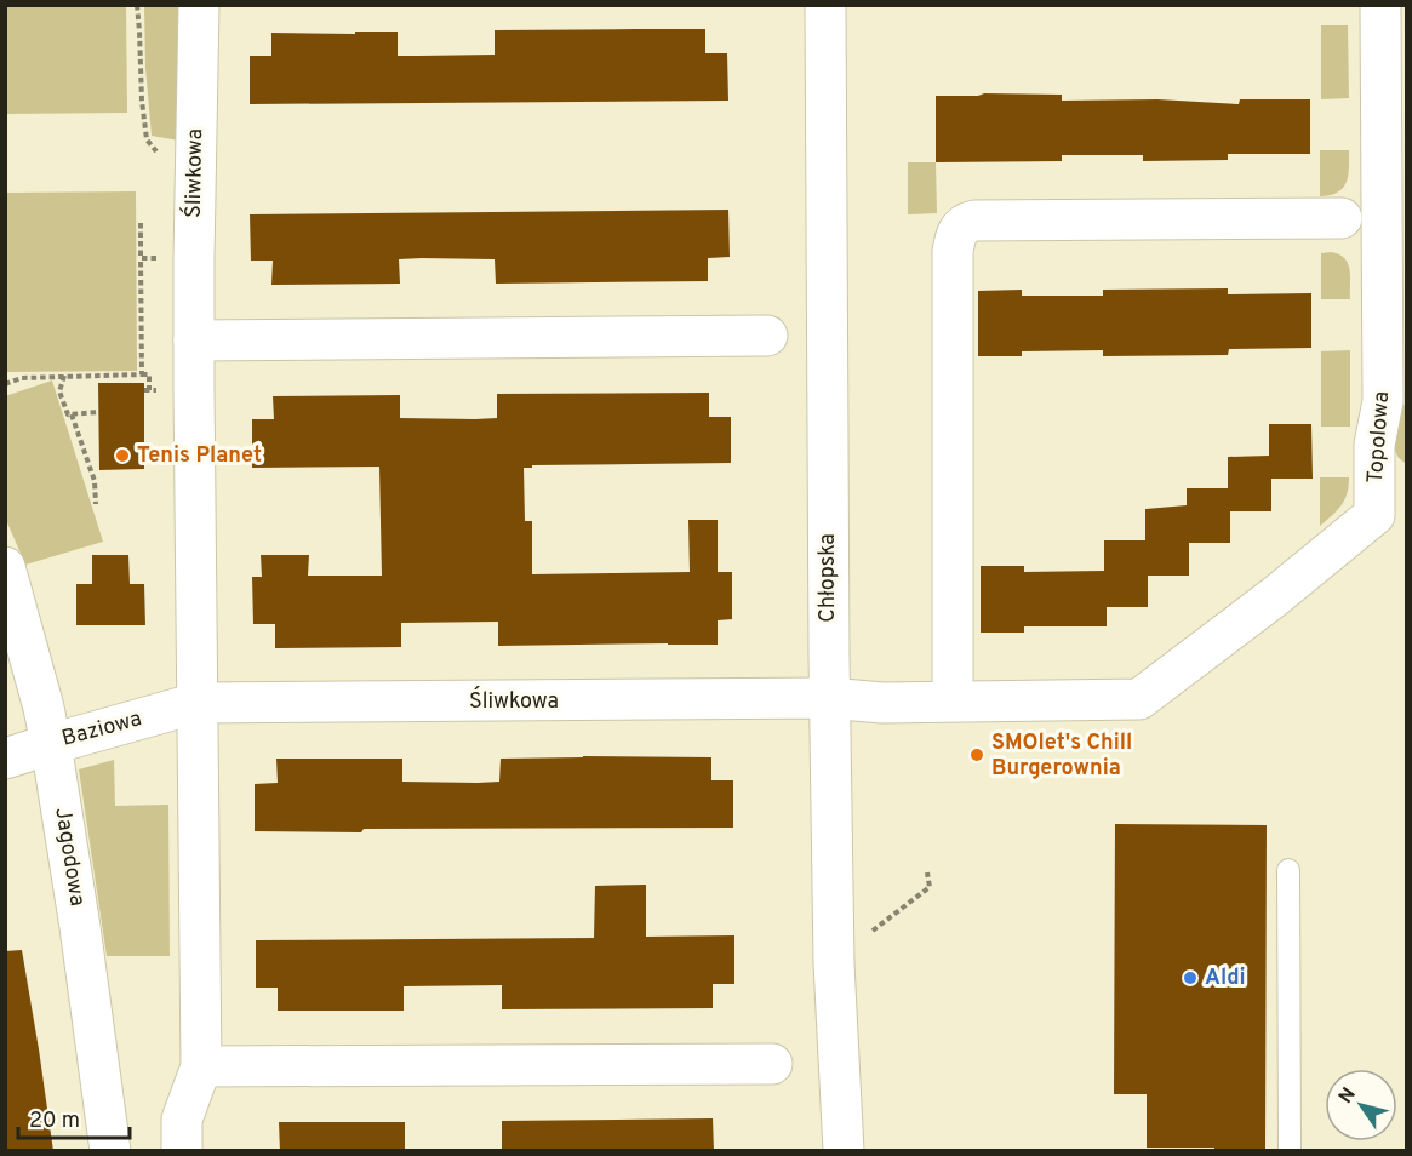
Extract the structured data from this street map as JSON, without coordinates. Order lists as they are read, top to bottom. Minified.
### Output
{"streets":{"street":["Śliwkowa","Topolowa","Chłopska","Baziowa","Jagodowa"]},"crossings":[["Śliwkowa","Topolowa"],["Śliwkowa","Chłopska"],["Śliwkowa","Baziowa"],["Topolowa","Chłopska"],["Baziowa","Jagodowa"]],"places":["Tenis Planet","SMOlet's Chill Burgerownia","Aldi"],"scale_bar":"20 m","north":"top left"}
